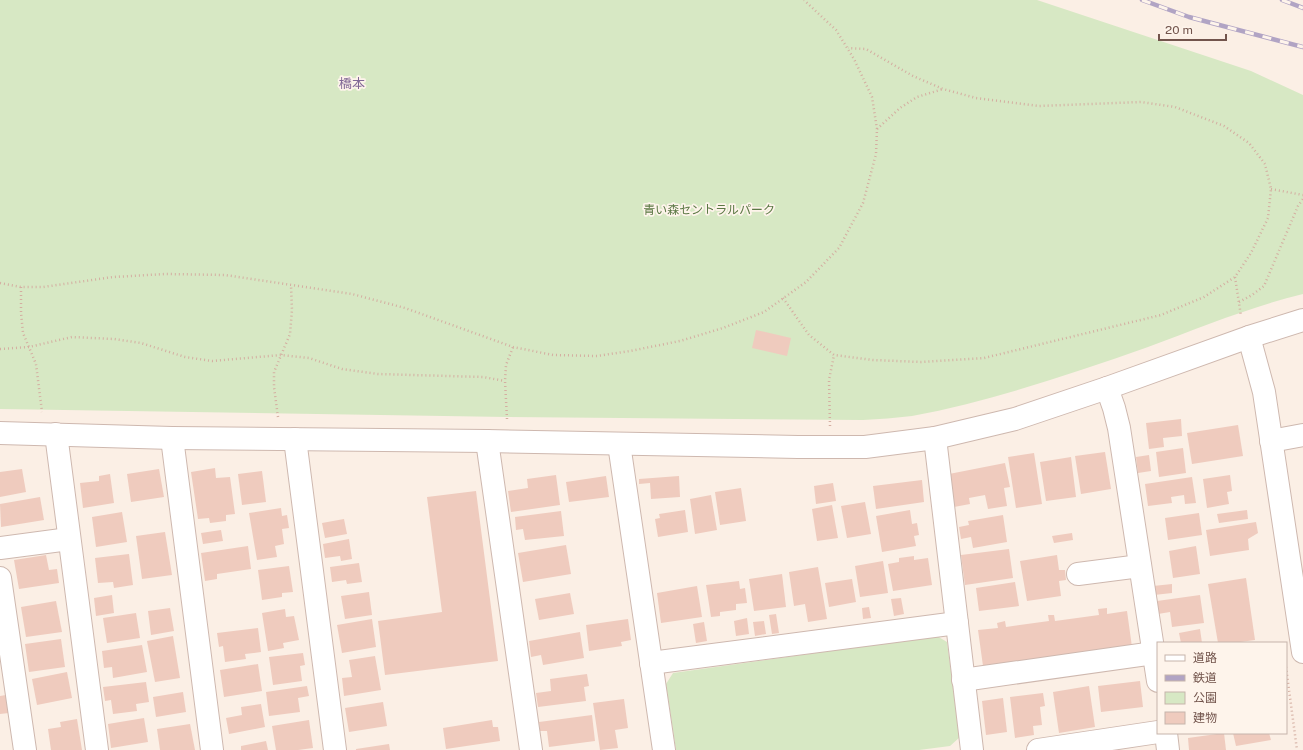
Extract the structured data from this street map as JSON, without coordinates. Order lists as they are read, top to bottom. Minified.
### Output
{"districts":["橋本"],"parks":["青い森セントラルパーク"],"legend":["道路","鉄道","公園","建物"],"scale_bar":"20 m"}
